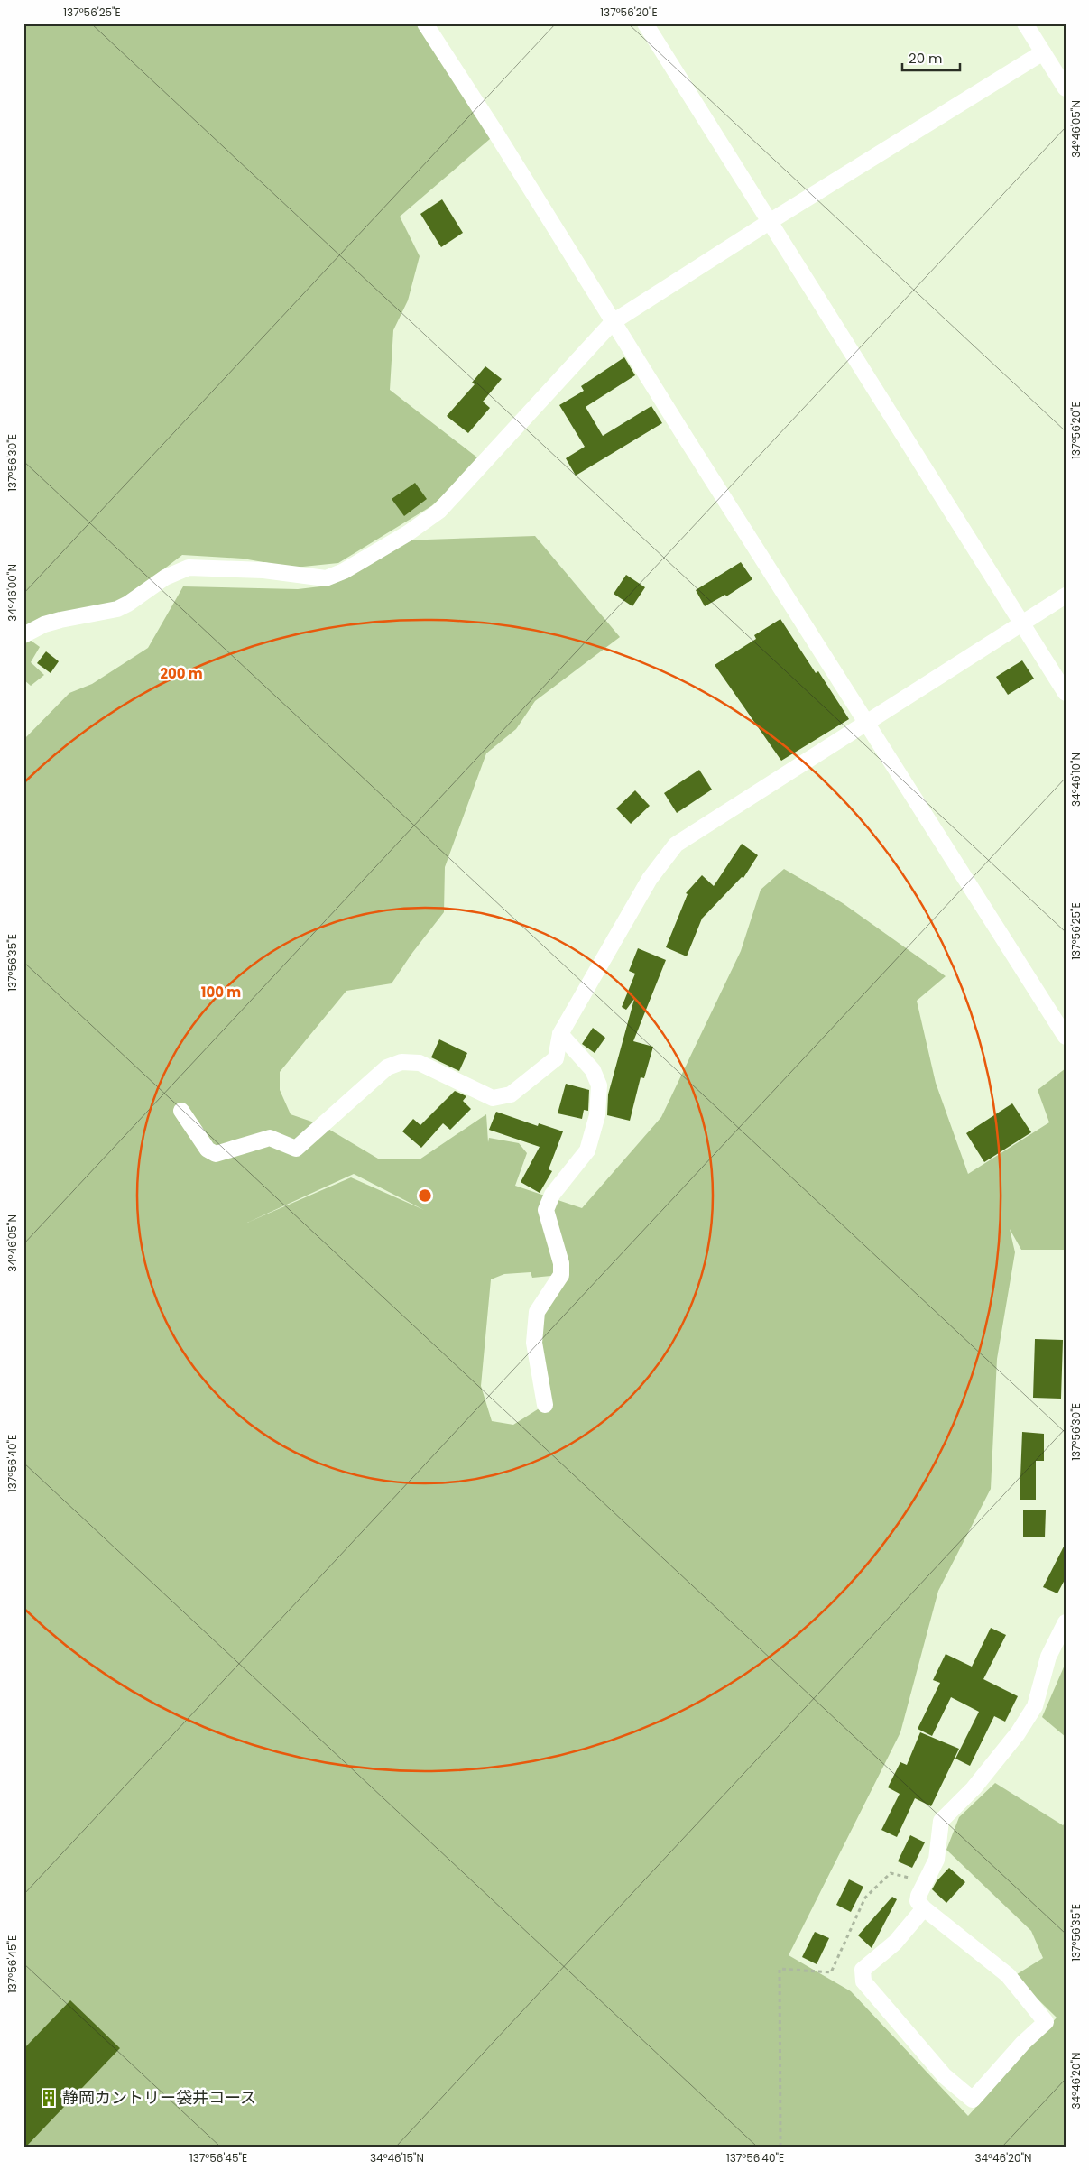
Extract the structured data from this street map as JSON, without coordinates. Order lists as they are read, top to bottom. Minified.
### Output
{"places":{"building":["静岡カントリー袋井コース"]},"scale_bar":"20 m","coordinates":["137°56'25\"E","137°56'20\"E","34°46'05\"N","137°56'30\"E","34°46'00\"N","34°46'10\"N","137°56'35\"E","137°56'40\"E","137°56'45\"E","34°46'20\"N","34°46'15\"N"],"rings":["200 m","100 m"]}
